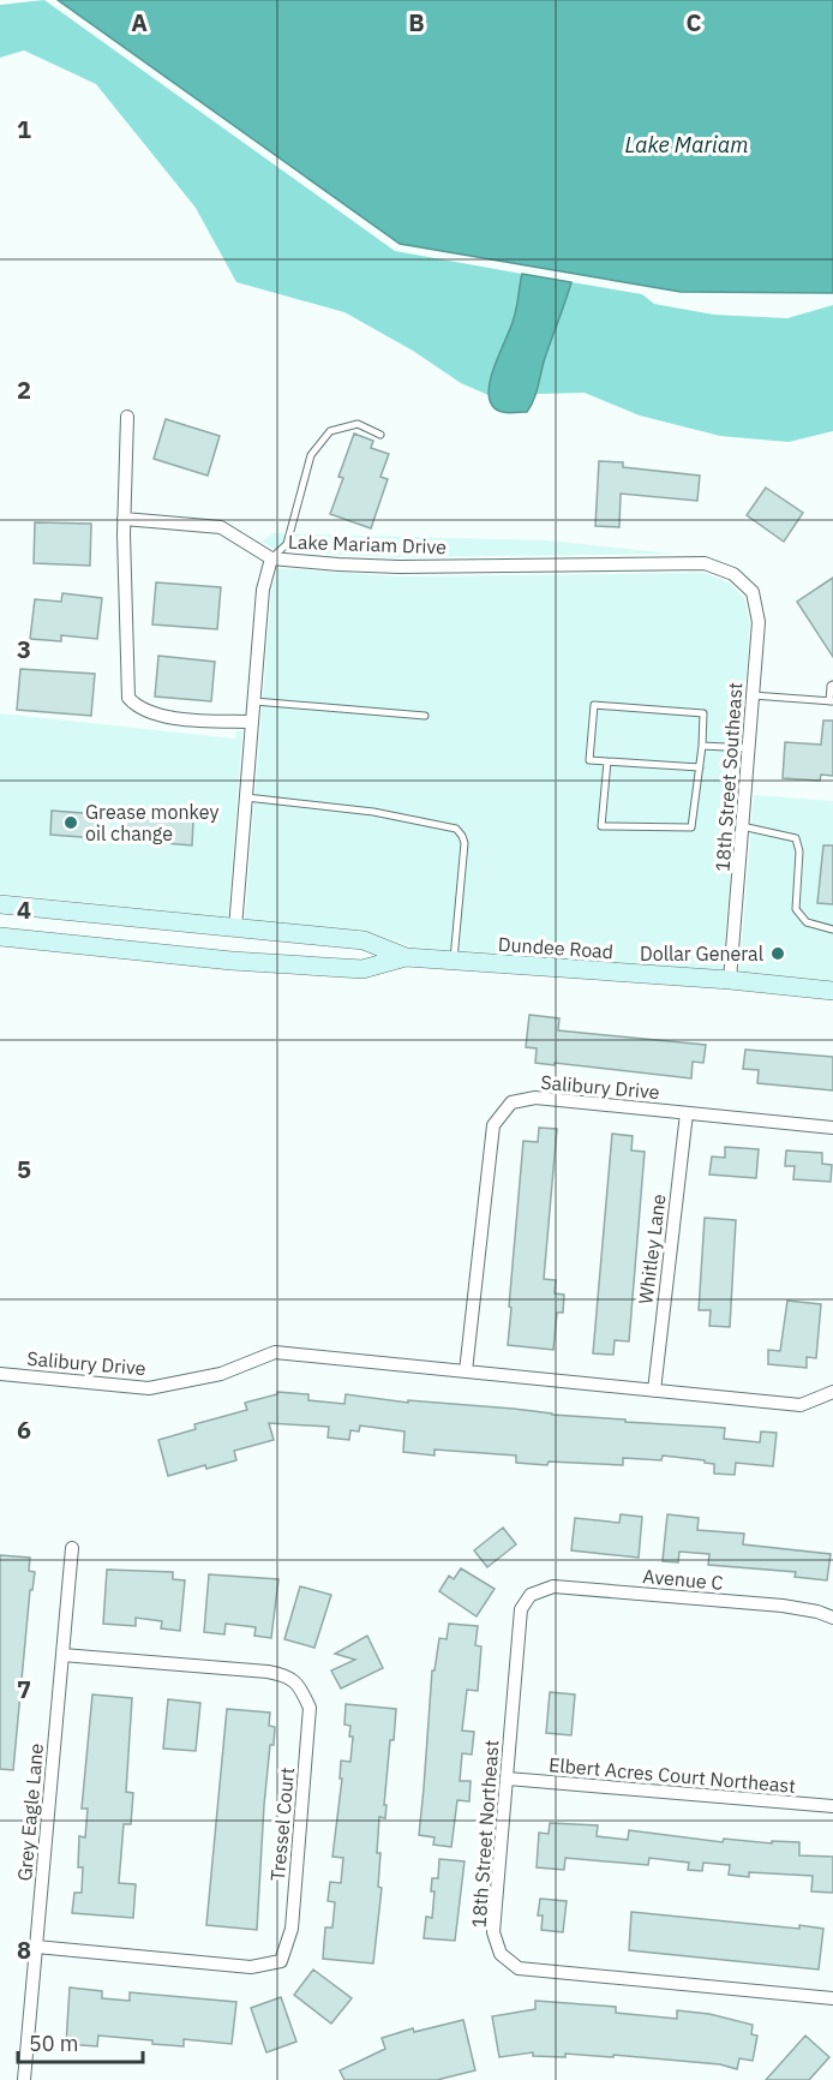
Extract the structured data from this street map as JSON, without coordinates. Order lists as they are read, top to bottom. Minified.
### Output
{"streets":{"main road":["Dundee Road"],"street":["Lake Mariam Drive","18th Street Southeast","Salibury Drive","Whitley Lane","Avenue C","Elbert Acres Court Northeast","Grey Eagle Lane","Tressel Court","18th Street Northeast"]},"crossings":[["Lake Mariam Drive","18th Street Southeast"],["Lake Mariam Drive","Dundee Road"],["18th Street Southeast","Dundee Road"],["Salibury Drive","Whitley Lane"],["Avenue C","18th Street Northeast"],["Elbert Acres Court Northeast","18th Street Northeast"],["Grey Eagle Lane","Tressel Court"]],"water":["Lake Mariam"],"places":["Grease monkey oil change","Dollar General"],"scale_bar":"50 m","grid":{"columns":["A","B","C"],"rows":["1","2","3","4","5","6","7","8"]}}
